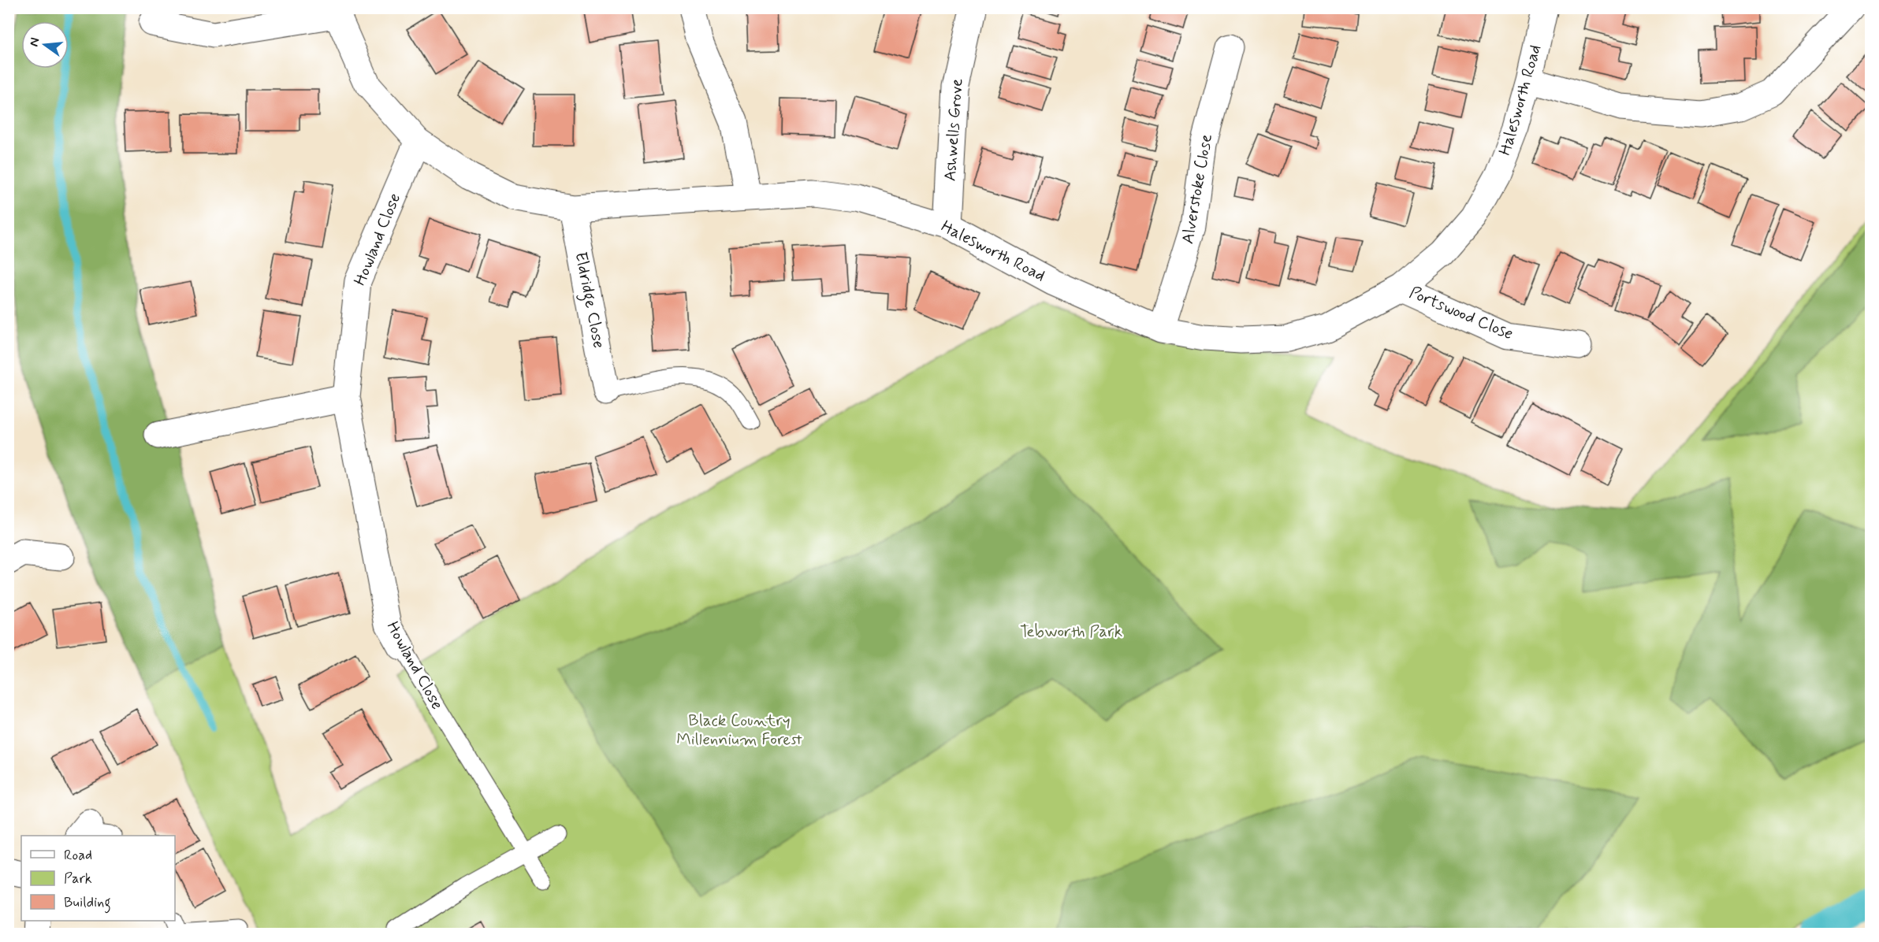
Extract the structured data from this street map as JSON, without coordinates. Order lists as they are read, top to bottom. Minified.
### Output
{"streets":{"street":["Halesworth Road","Ashwells Grove","Alverstoke Close","Howland Close","Eldridge Close","Portswood Close"]},"crossings":[["Halesworth Road","Ashwells Grove"],["Halesworth Road","Alverstoke Close"],["Halesworth Road","Howland Close"],["Halesworth Road","Eldridge Close"],["Halesworth Road","Portswood Close"]],"parks":["Tebworth Park","Black Country Millennium Forest"],"legend":["Road","Park","Building"],"north":"left"}
